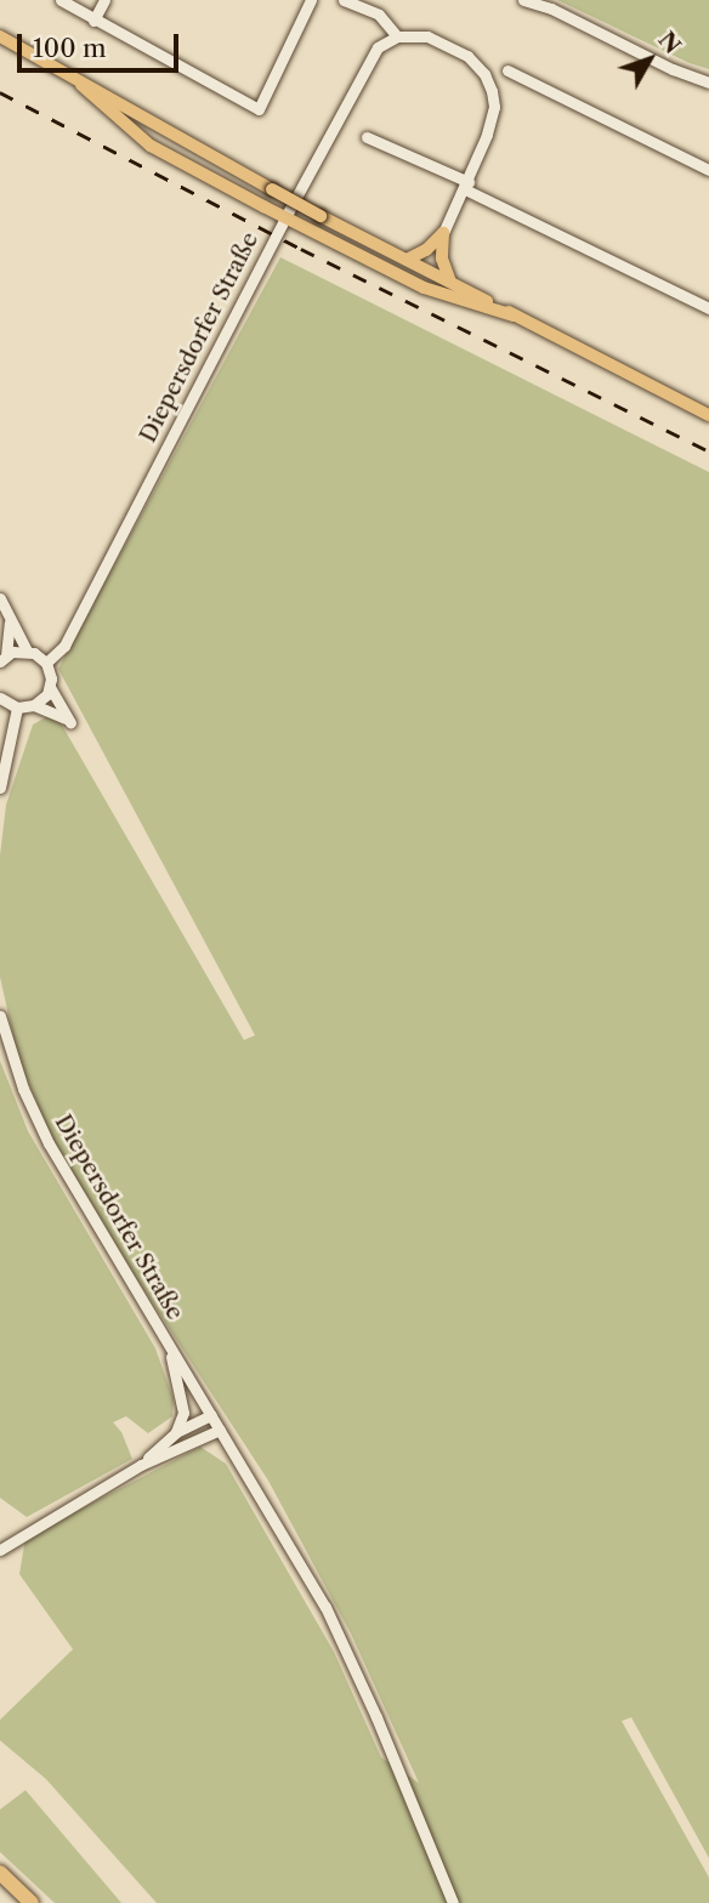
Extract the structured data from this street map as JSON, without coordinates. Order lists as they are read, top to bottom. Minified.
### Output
{"streets":{"street":["Diepersdorfer Straße"]},"scale_bar":"100 m","north":"top right"}
